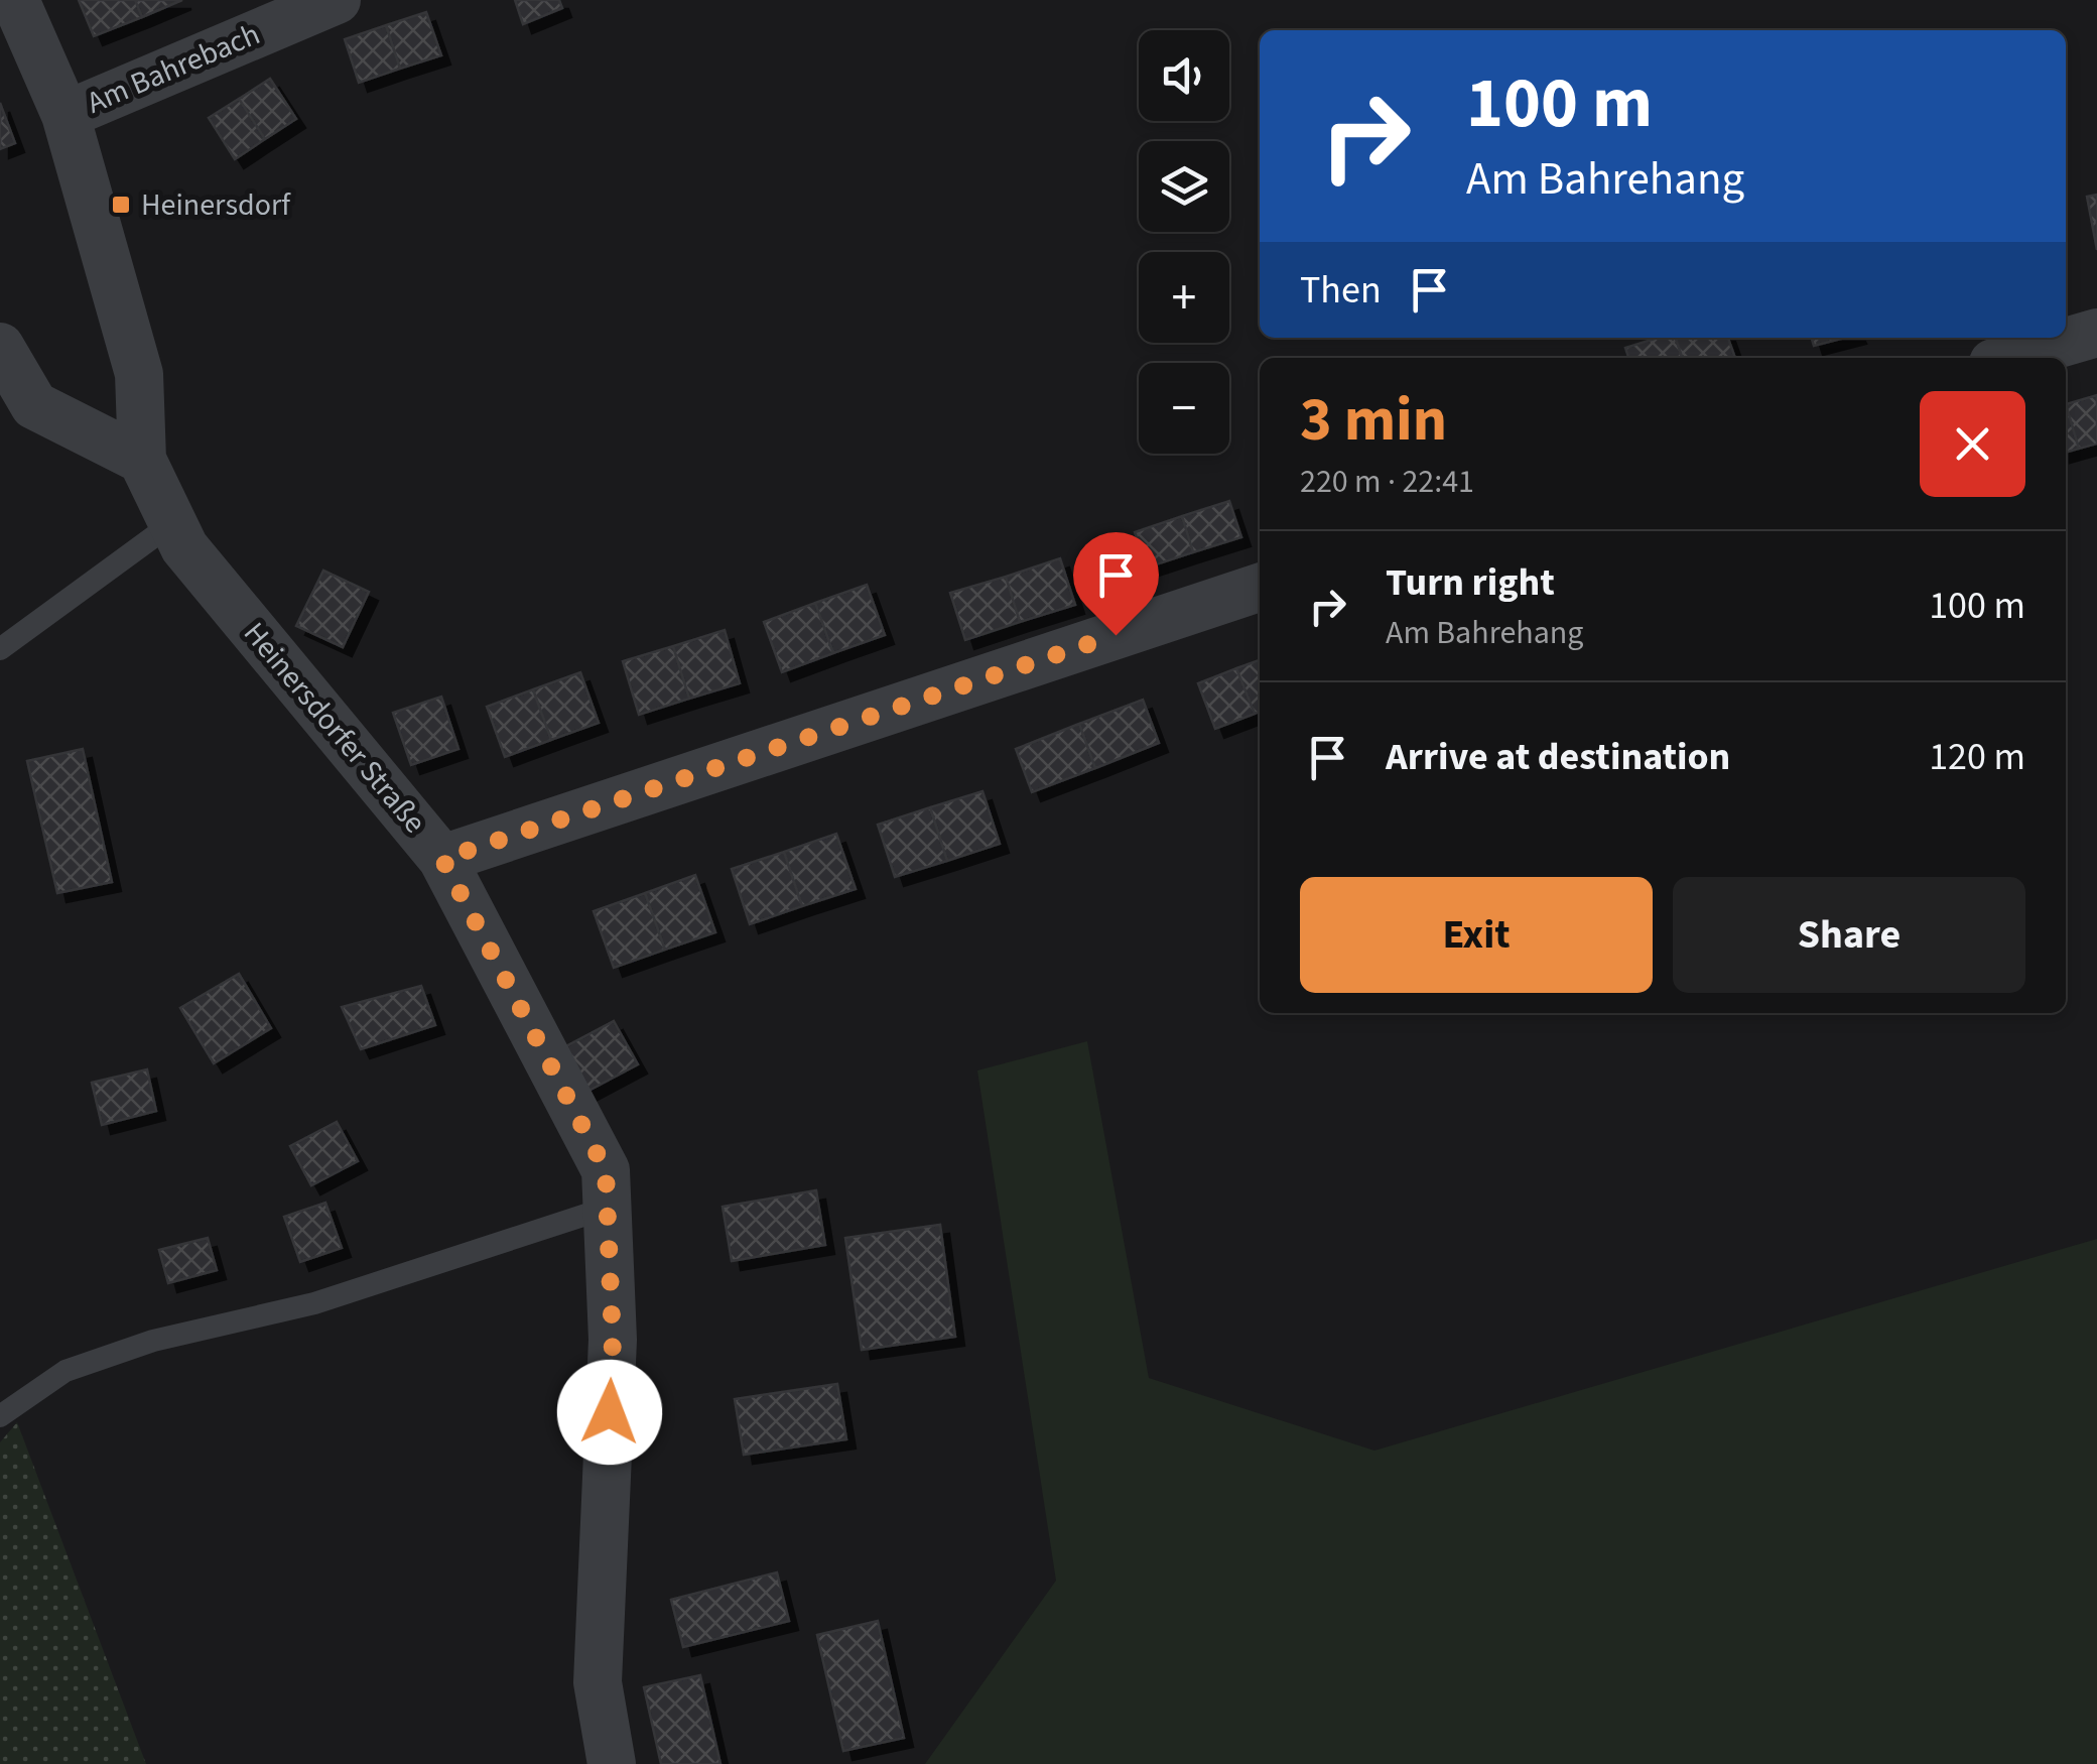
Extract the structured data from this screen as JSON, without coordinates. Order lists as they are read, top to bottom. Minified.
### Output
{"streets":{"street":["Am Bahrebach","Heinersdorfer Straße"]},"crossings":[["Am Bahrebach","Heinersdorfer Straße"]],"places":{"transit":["Heinersdorf"]},"page":{"map_buttons":["+","−"],"turn":["100 m","Am Bahrehang"],"then":"Then","heading":["3 min","220 m · 22:41"],"list":[{"name":"Turn right","note":"Am Bahrehang","value":"100 m"},{"name":"Arrive at destination","value":"120 m"}],"buttons":["Exit","Share"]}}
